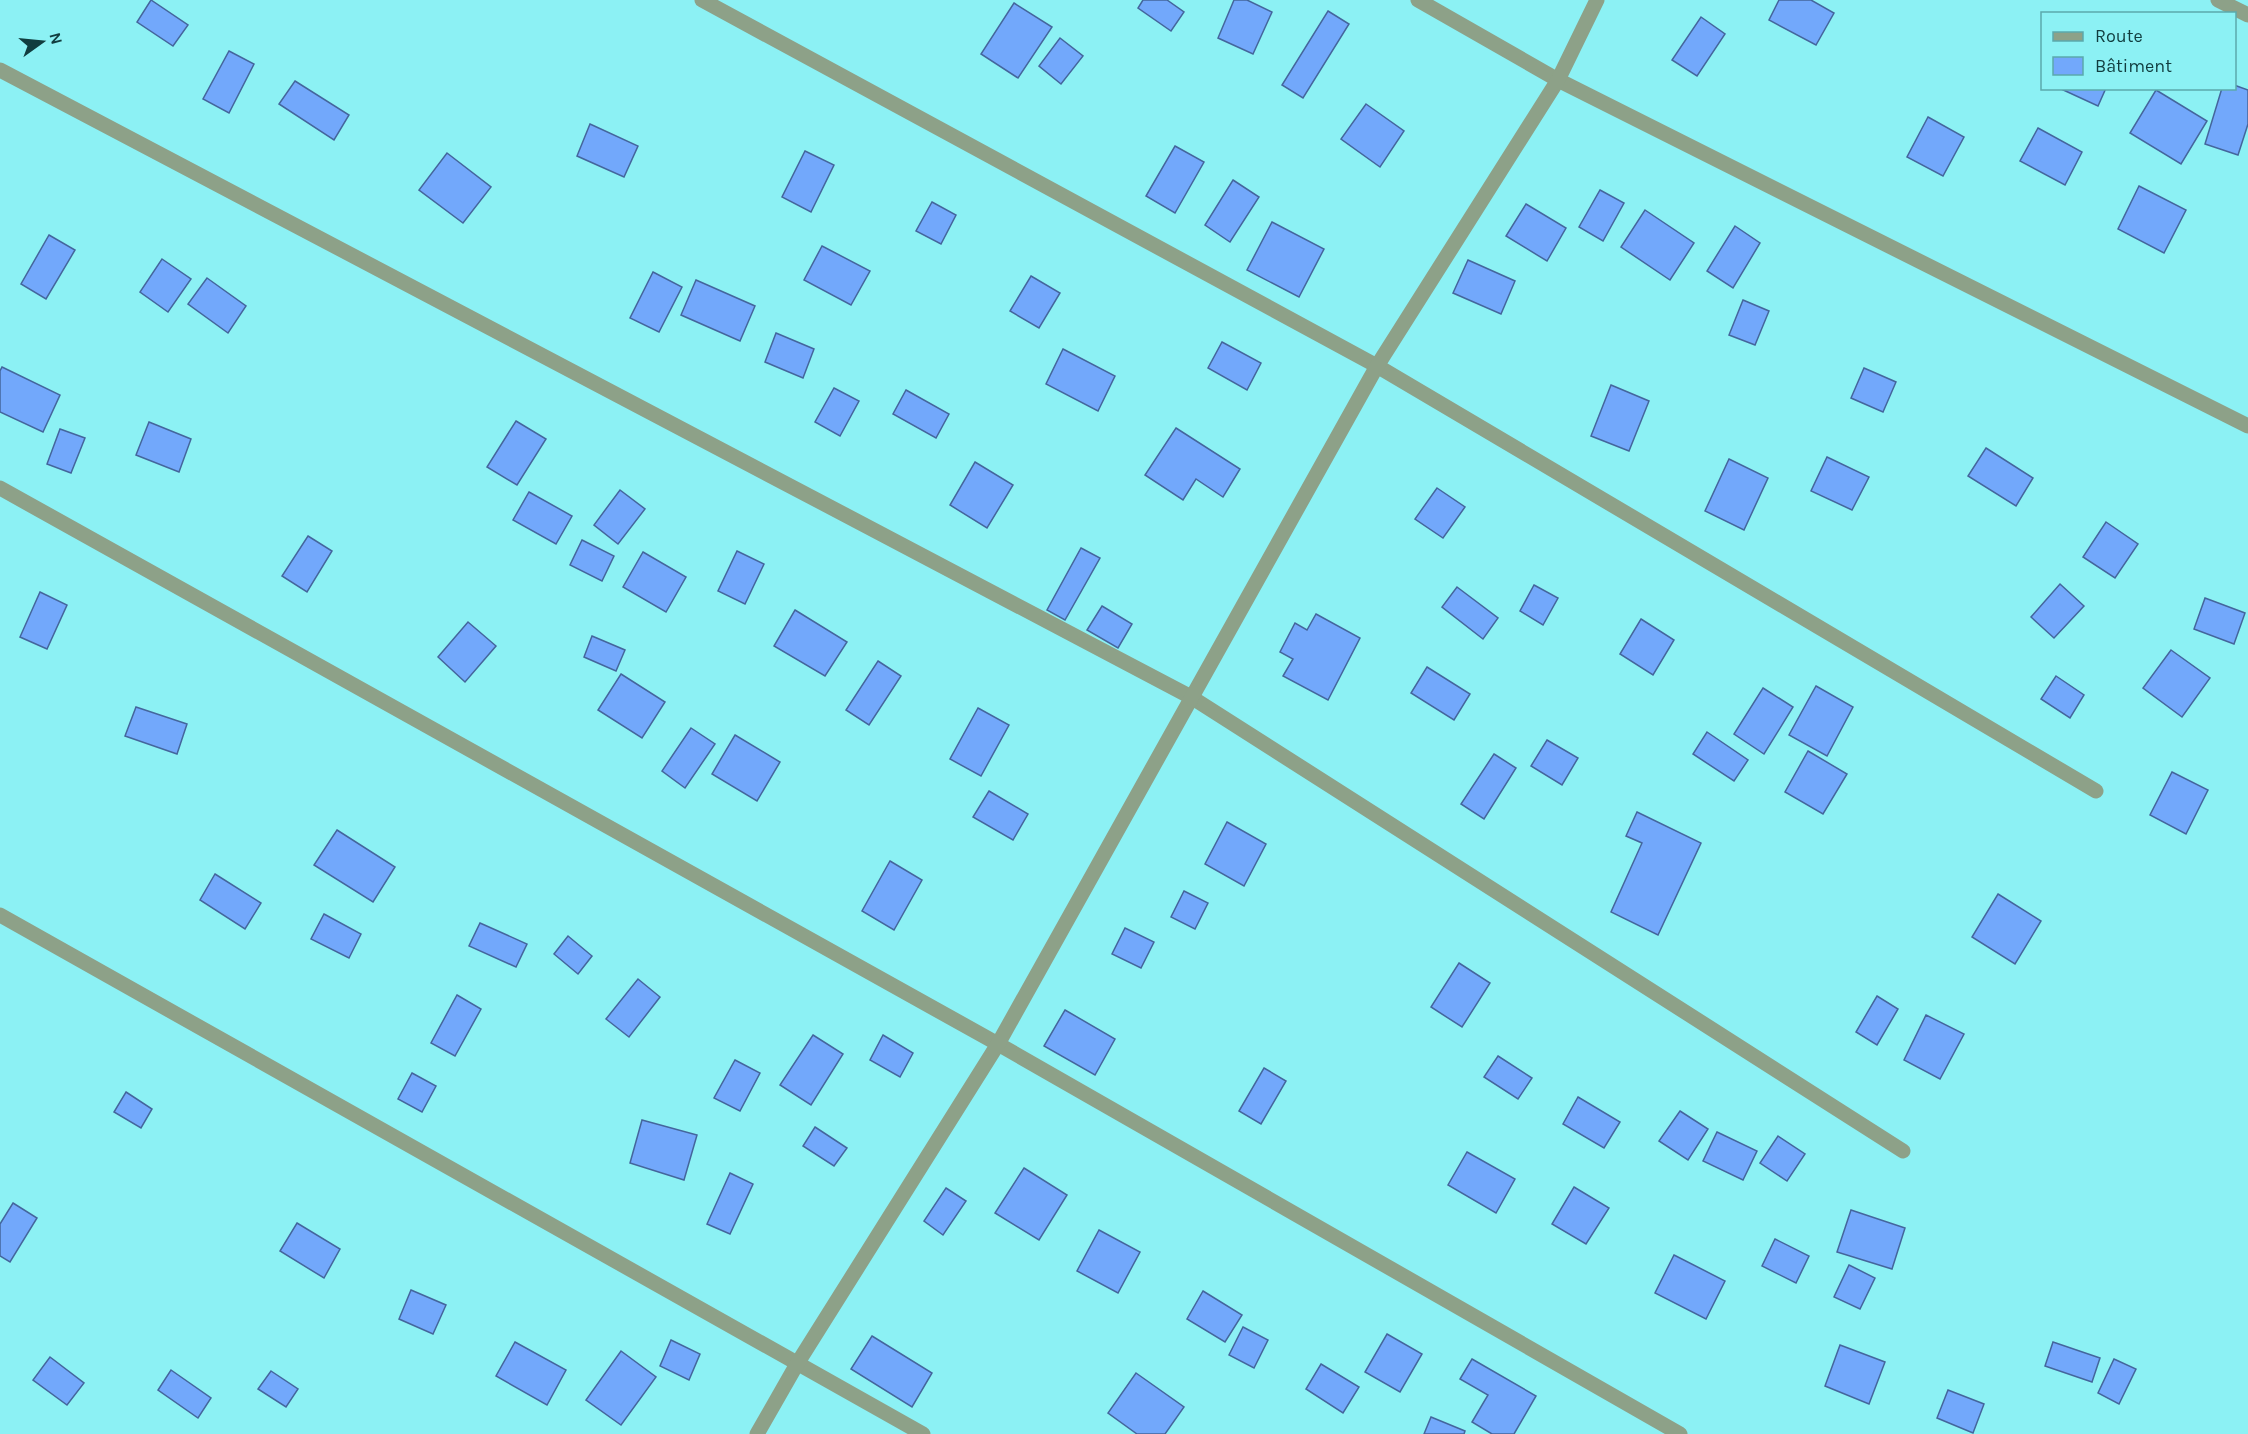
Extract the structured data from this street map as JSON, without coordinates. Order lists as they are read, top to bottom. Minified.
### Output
{"legend":["Route","Bâtiment"],"north":"right"}
